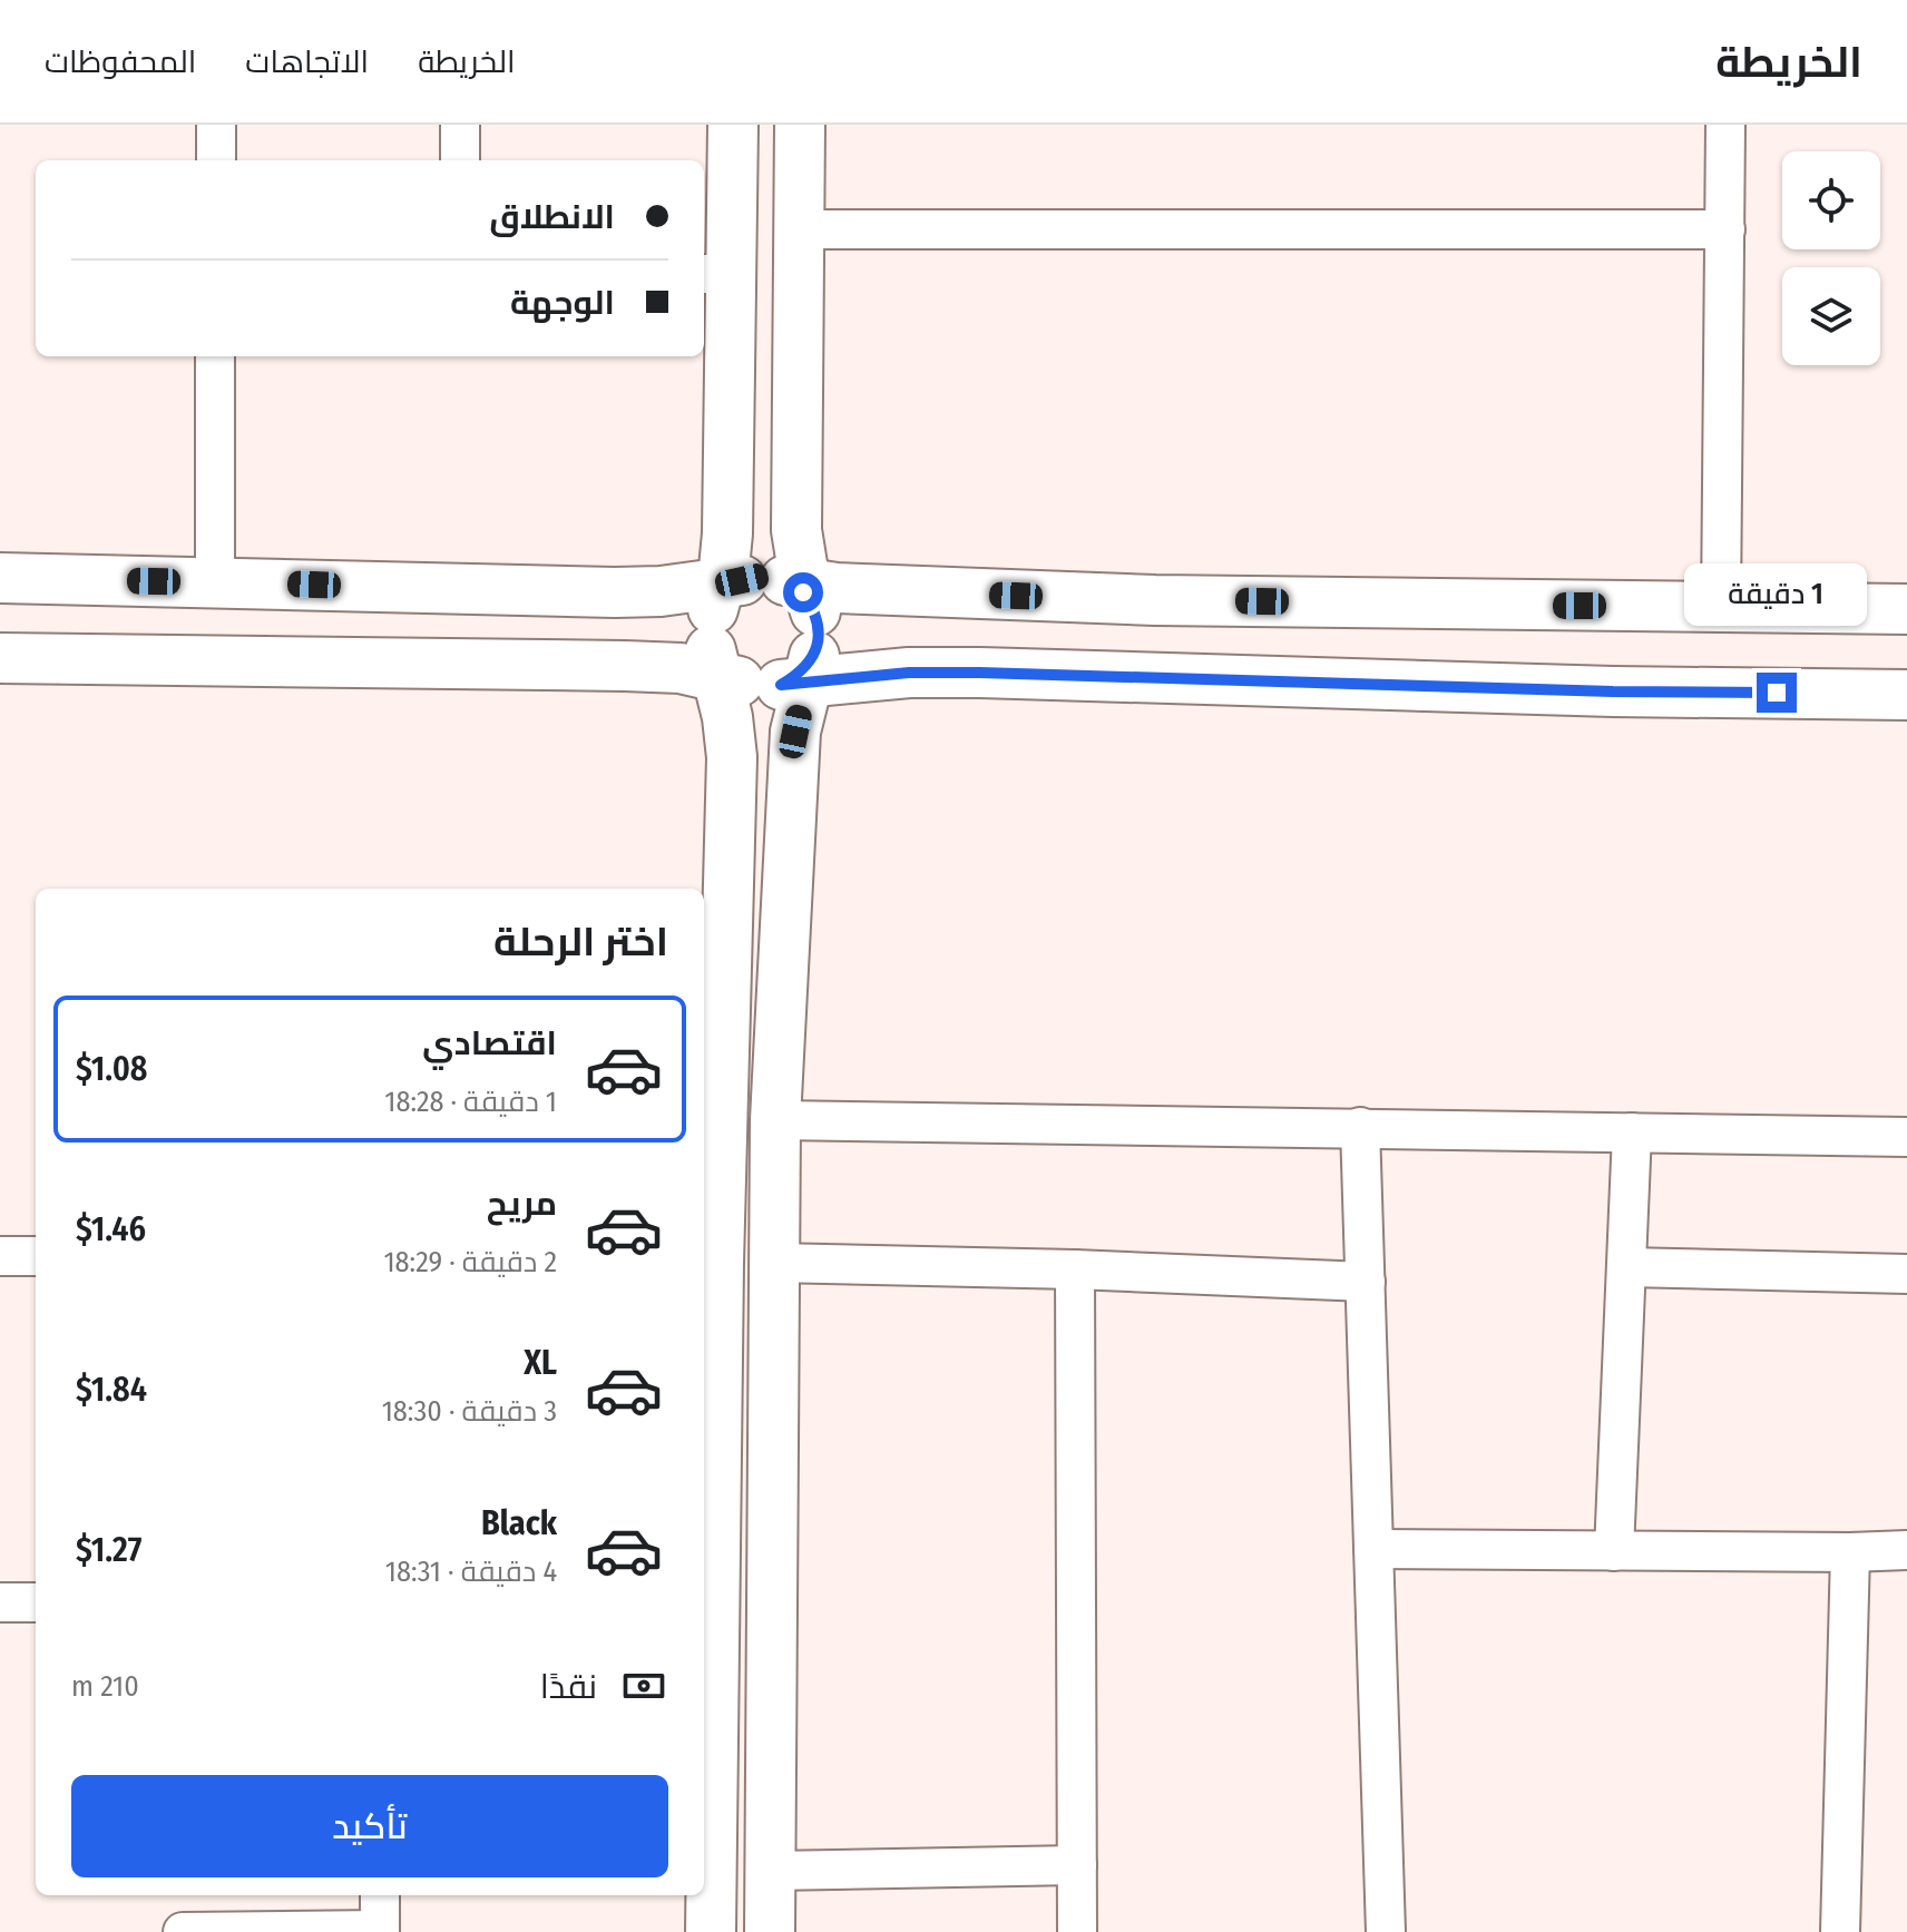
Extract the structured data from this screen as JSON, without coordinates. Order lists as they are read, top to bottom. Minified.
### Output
{"page":{"header":"الخريطة","nav":["الخريطة","الاتجاهات","المحفوظات"],"banner":["الانطلاق","الوجهة"],"bubble":"1 دقيقة","heading":"اختر الرحلة","list":[{"name":"اقتصادي","note":"1 دقيقة · 18:28","value":"$1.08"},{"name":"مريح","note":"2 دقيقة · 18:29","value":"$1.46"},{"name":"XL","note":"3 دقيقة · 18:30","value":"$1.84"},{"name":"Black","note":"4 دقيقة · 18:31","value":"$1.27"}],"pay":["نقدًا","210 m"],"buttons":"تأكيد"}}
